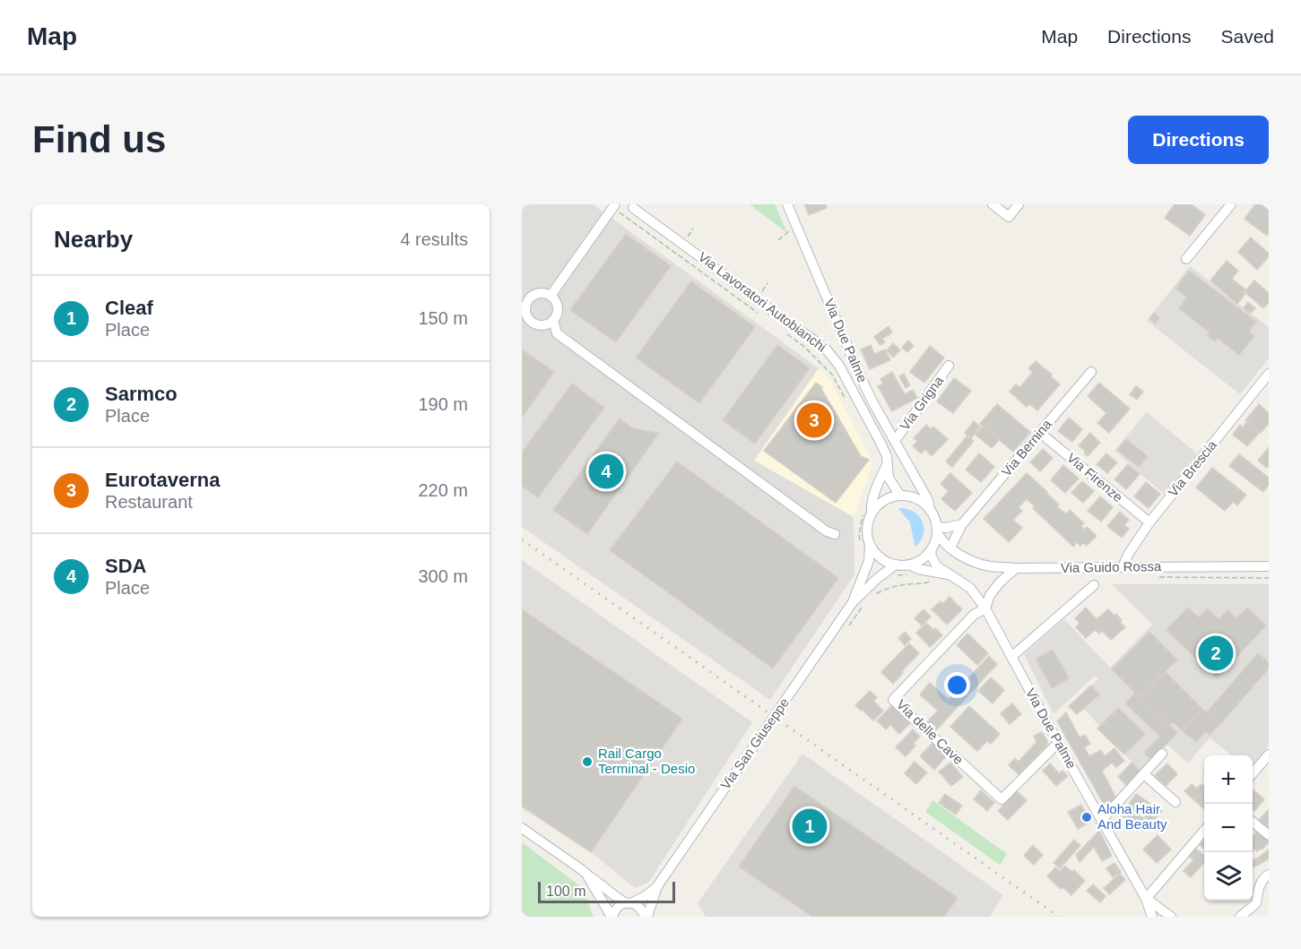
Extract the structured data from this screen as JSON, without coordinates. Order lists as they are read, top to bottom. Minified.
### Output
{"streets":{"street":["Via Lavoratori Autobianchi","Via Due Palme","Via Grigna","Via Bernina","Via Brescia","Via Firenze","Via Guido Rossa","Via delle Cave","Via San Giuseppe"]},"crossings":[["Via Lavoratori Autobianchi","Via Due Palme"],["Via Lavoratori Autobianchi","Via Guido Rossa"],["Via Lavoratori Autobianchi","Via San Giuseppe"],["Via Due Palme","Via Grigna"],["Via Due Palme","Via Guido Rossa"],["Via Due Palme","Via delle Cave"],["Via Due Palme","Via San Giuseppe"],["Via Bernina","Via Firenze"],["Via Bernina","Via Guido Rossa"],["Via Brescia","Via Firenze"],["Via Brescia","Via Guido Rossa"],["Via Guido Rossa","Via San Giuseppe"]],"places":["Rail Cargo Terminal - Desio","Aloha Hair And Beauty"],"scale_bar":"100 m","page":{"header":"Map","nav":["Map","Directions","Saved"],"buttons":"Directions","title":"Find us","heading":["Nearby","4 results"],"list":[{"mark":"1","name":"Cleaf","note":"Place","value":"150 m"},{"mark":"2","name":"Sarmco","note":"Place","value":"190 m"},{"mark":"3","name":"Eurotaverna","note":"Restaurant","value":"220 m"},{"mark":"4","name":"SDA","note":"Place","value":"300 m"}],"pins":["3","4","2","1"],"map_buttons":["+","−"],"scale":"100 m"}}
